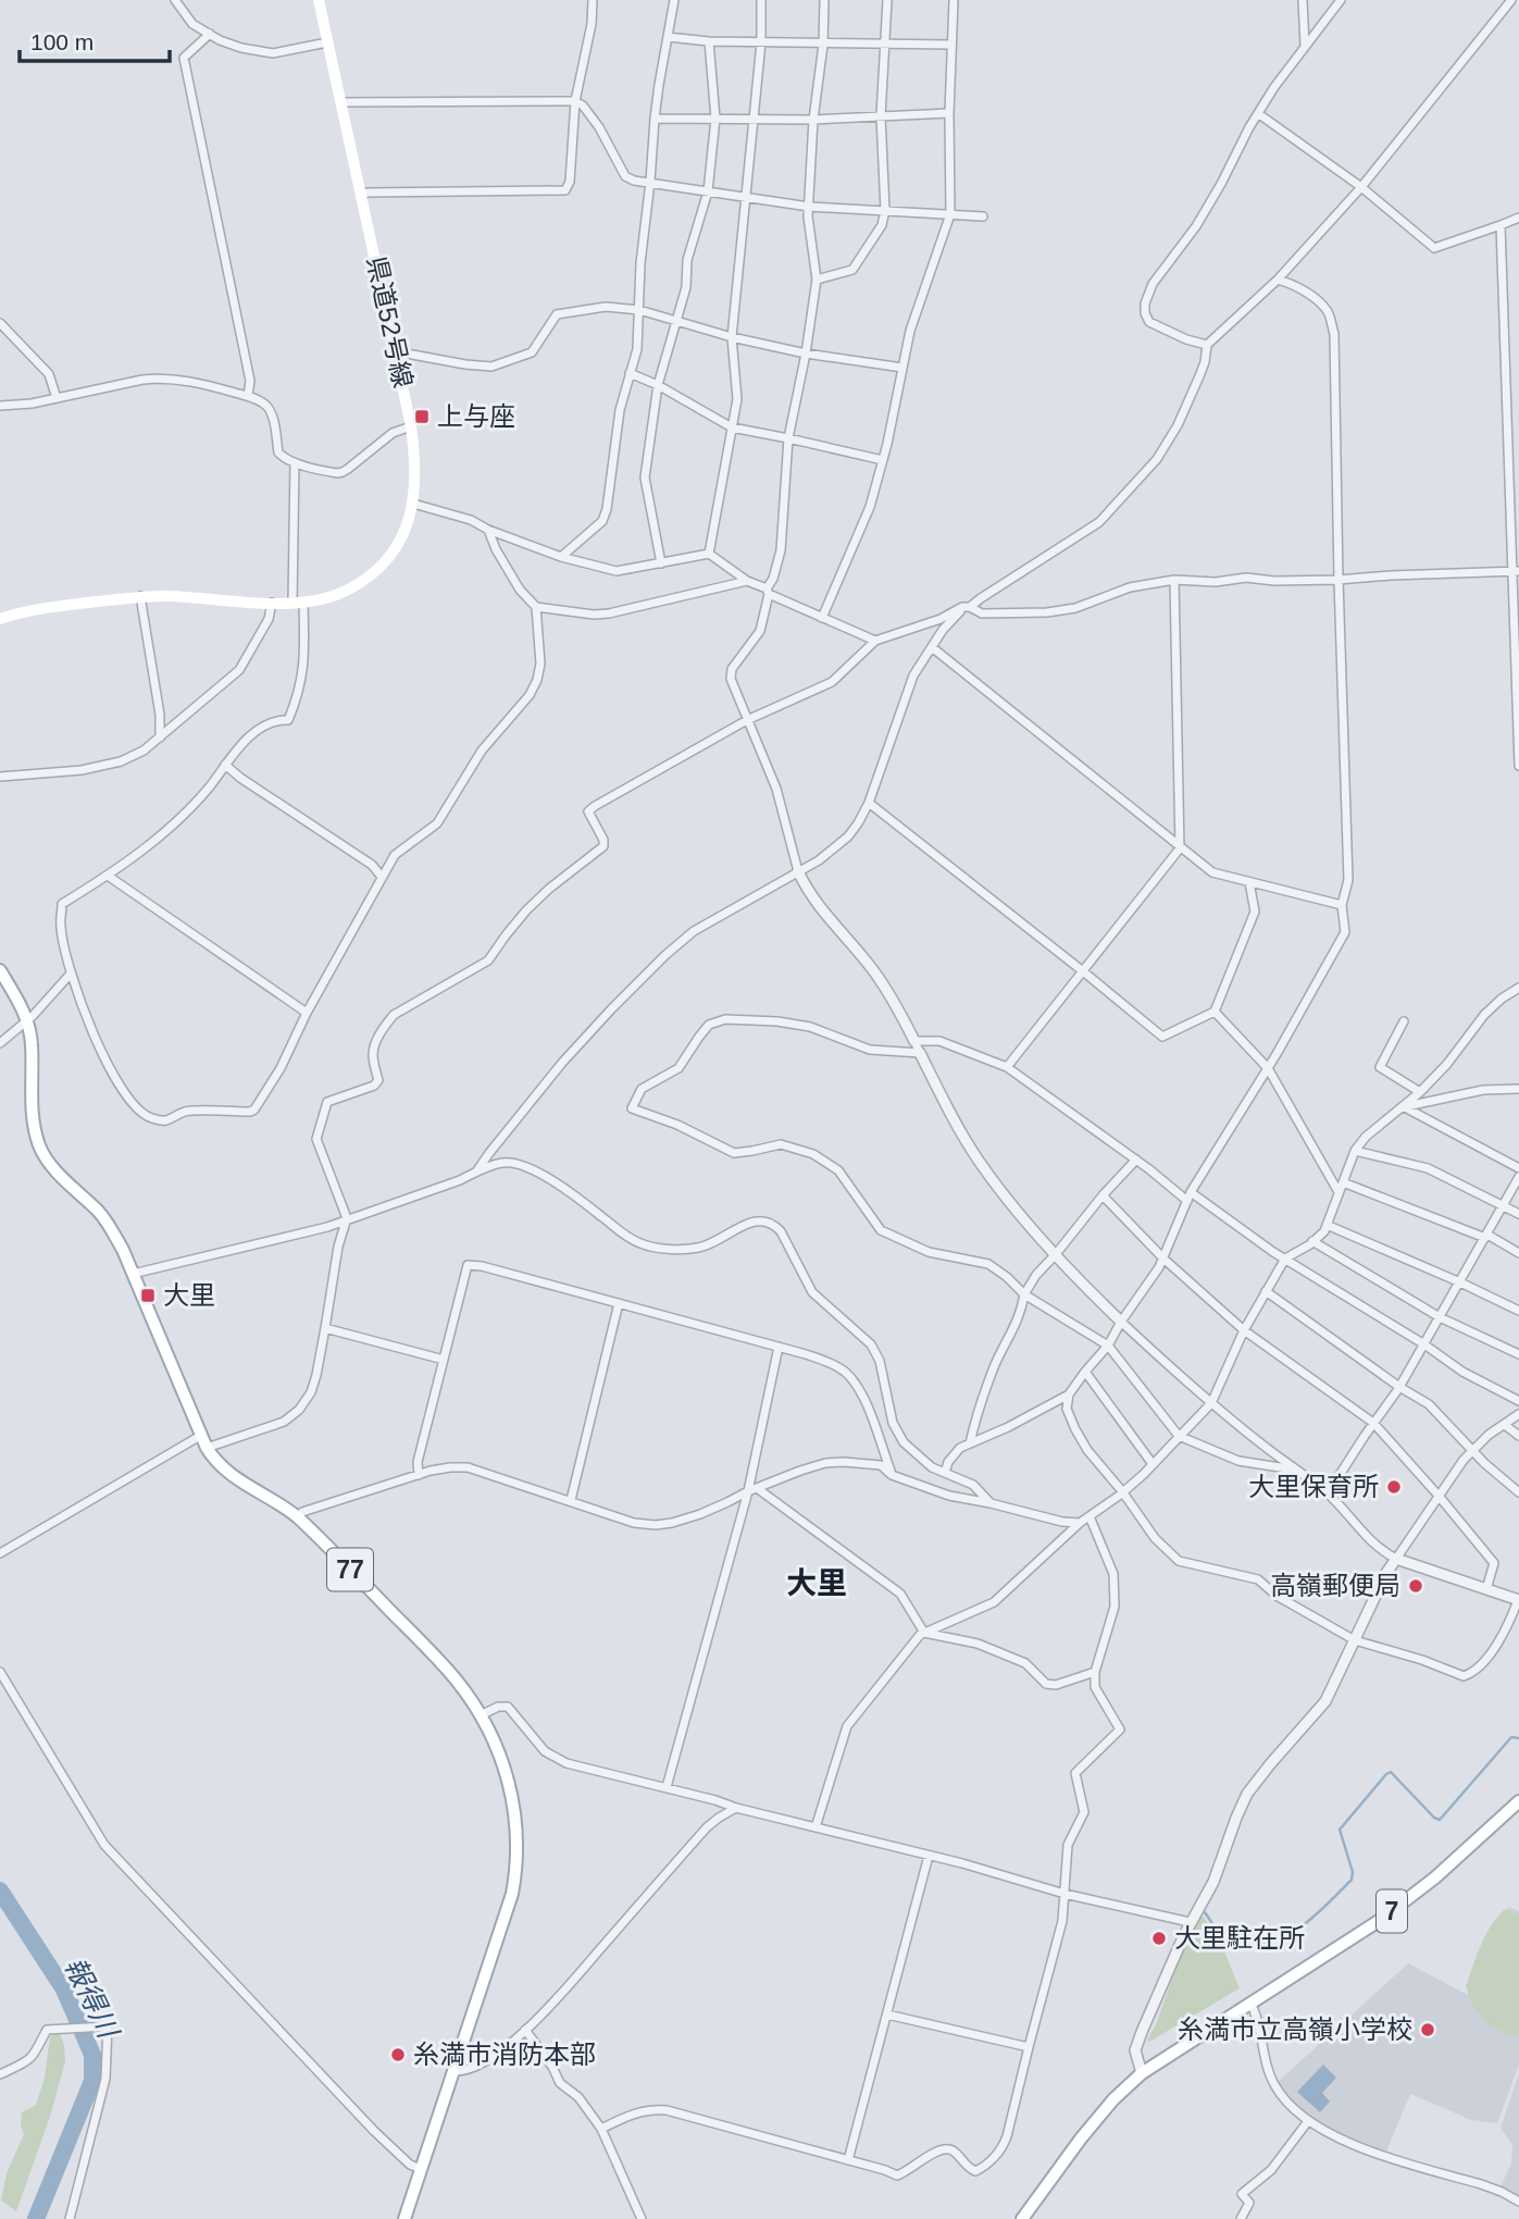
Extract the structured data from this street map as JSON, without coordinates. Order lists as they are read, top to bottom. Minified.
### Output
{"streets":{"main road":["県道52号線","77","7"]},"districts":["大里"],"water":["報得川"],"places":{"transit":["上与座","大里"],"other":["大里保育所","高嶺郵便局","大里駐在所","糸満市立高嶺小学校","糸満市消防本部"]},"scale_bar":"100 m"}
